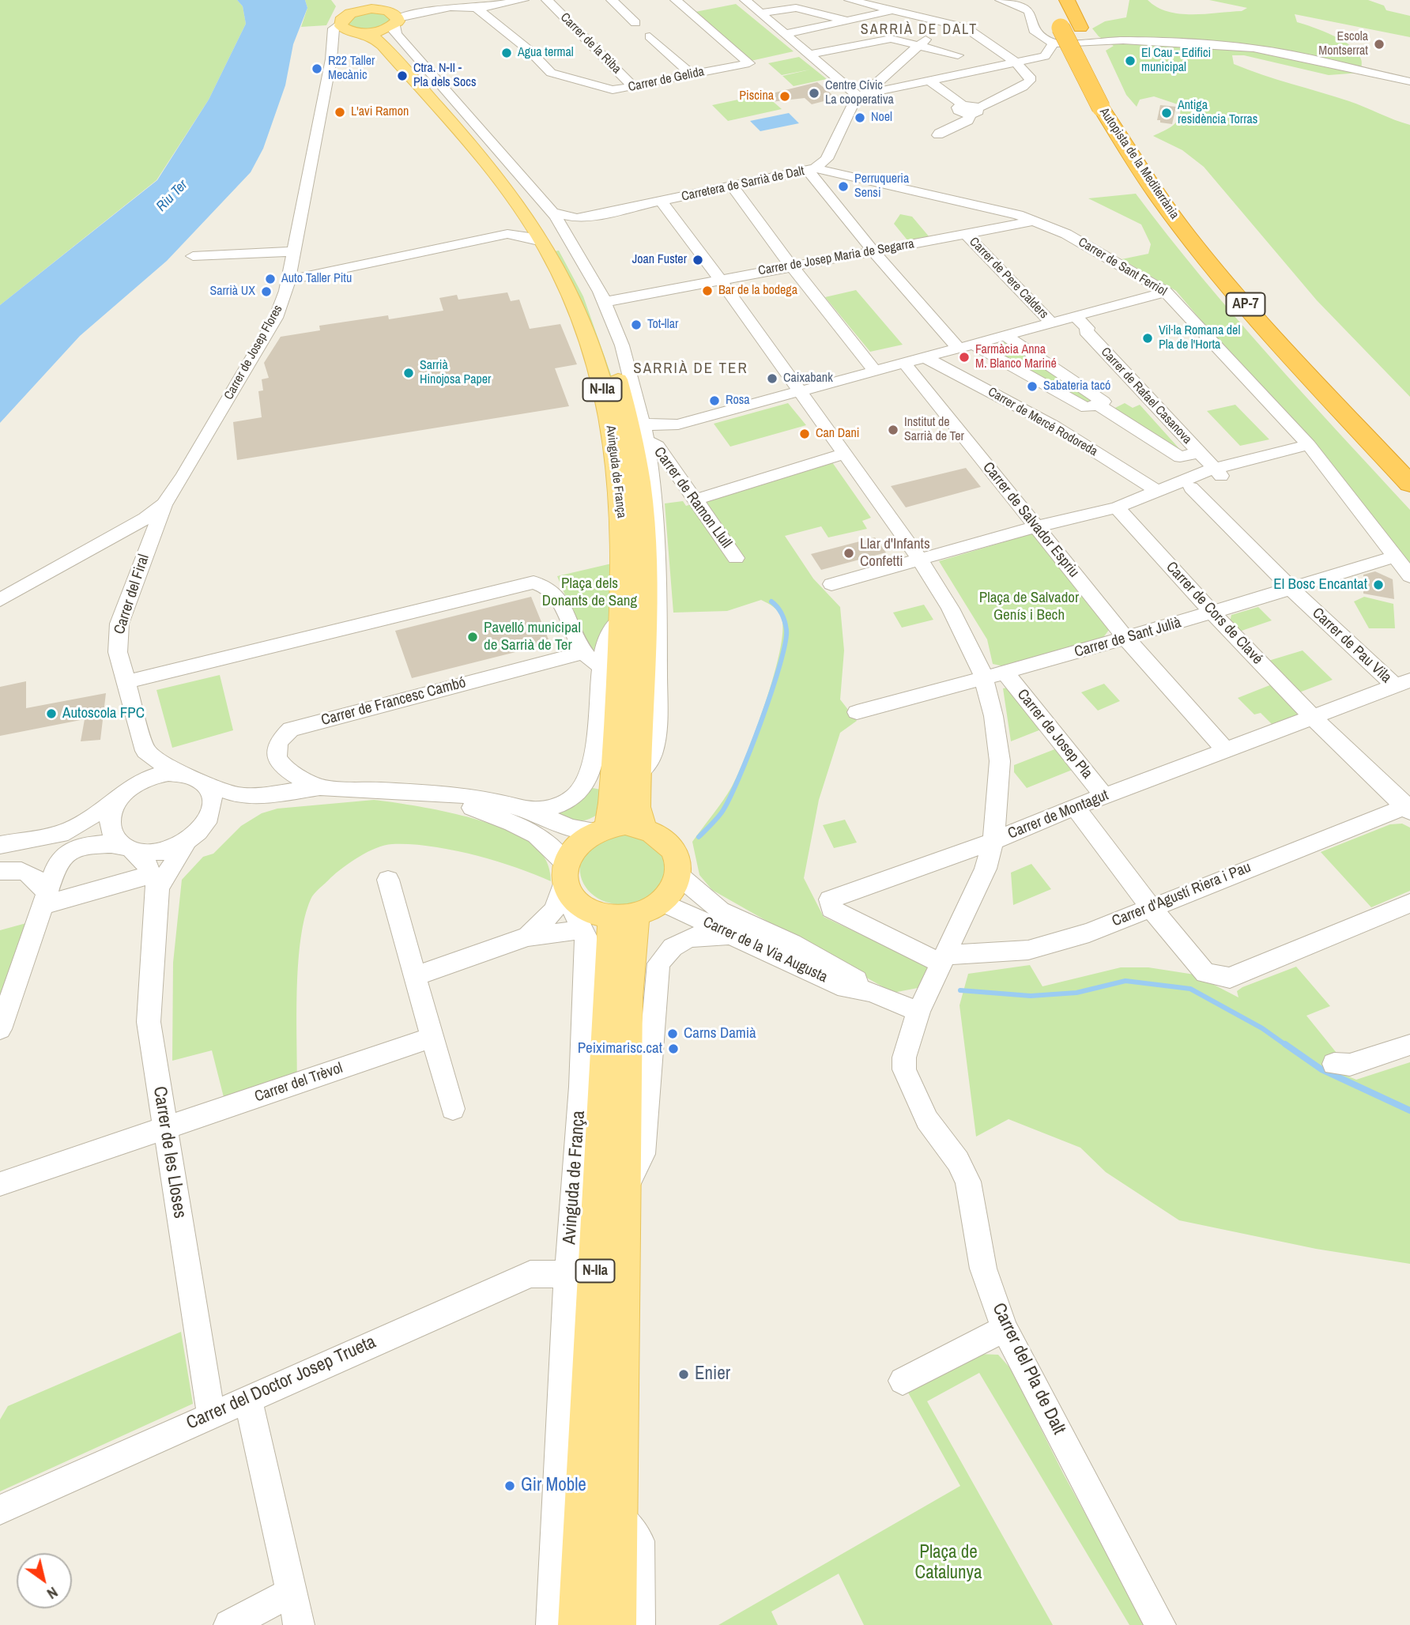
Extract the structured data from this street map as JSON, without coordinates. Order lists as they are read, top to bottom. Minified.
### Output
{"streets":{"highway":["Autopista de la Mediterrània","AP-7"],"main road":["N-IIa","Avinguda de França"],"street":["Carrer de la Riba","Carrer de Gelida","Carretera de Sarrià de Dalt","Carrer de Josep Maria de Segarra","Carrer de Sant Ferriol","Carrer de Pere Calders","Carrer de Josep Flores","Carrer de Rafael Casanova","Carrer de Mercé Rodoreda","Carrer de Ramon Llull","Carrer de Salvador Espriu","Carrer del Firal","Carrer de Cors de Clavé","Carrer de Sant Julià","Carrer de Pau Vila","Carrer de Francesc Cambó","Carrer de Josep Pla","Carrer de Montagut","Carrer d'Agustí Riera i Pau","Carrer de la Via Augusta","Carrer del Trèvol","Carrer de les Lloses","Carrer del Pla de Dalt","Carrer del Doctor Josep Trueta"]},"crossings":[["Carrer de la Riba","Carrer de Gelida"],["Carretera de Sarrià de Dalt","Carrer de Sant Ferriol"],["Carretera de Sarrià de Dalt","Avinguda de França"],["Carretera de Sarrià de Dalt","Carrer del Pla de Dalt"],["Carrer de Josep Maria de Segarra","Carrer de Sant Ferriol"],["Carrer de Josep Maria de Segarra","Carrer de Pere Calders"],["Carrer de Josep Maria de Segarra","Avinguda de França"],["Carrer de Josep Maria de Segarra","Carrer del Pla de Dalt"],["Carrer de Sant Ferriol","Carrer de Sant Julià"],["Carrer de Josep Flores","N-IIa"],["Carrer de Josep Flores","Carrer del Firal"],["N-IIa","Avinguda de França"],["N-IIa","Carrer de la Via Augusta"],["Avinguda de França","Carrer de Ramon Llull"],["Avinguda de França","Carrer de la Via Augusta"],["Avinguda de França","Carrer del Doctor Josep Trueta"],["Carrer de Salvador Espriu","Carrer de Sant Julià"],["Carrer de Salvador Espriu","Carrer de Montagut"],["Carrer de Cors de Clavé","Carrer de Sant Julià"],["Carrer de Cors de Clavé","Carrer de Montagut"],["Carrer de Cors de Clavé","Carrer d'Agustí Riera i Pau"],["Carrer de Sant Julià","Carrer de Pau Vila"],["Carrer de Sant Julià","Carrer de Josep Pla"],["Carrer de Sant Julià","Carrer del Pla de Dalt"],["Carrer de Pau Vila","Carrer de Montagut"],["Carrer de Josep Pla","Carrer de Montagut"],["Carrer de Montagut","Carrer d'Agustí Riera i Pau"],["Carrer de Montagut","Carrer del Pla de Dalt"],["Carrer d'Agustí Riera i Pau","Carrer del Pla de Dalt"],["Carrer de la Via Augusta","Carrer del Pla de Dalt"],["Carrer del Trèvol","Carrer de les Lloses"],["Carrer de les Lloses","Carrer del Doctor Josep Trueta"]],"districts":["SARRIÀ DE DALT","SARRIÀ DE TER"],"water":["Riu Ter"],"parks":["Plaça dels Donants de Sang","Plaça de Salvador Genís i Bech","Plaça de Catalunya"],"places":["Escola Montserrat","Agua termal","El Cau - Edifici municipal","R22 Taller Mecànic","Ctra. N-II - Pla dels Socs","Centre Cívic La cooperativa","Piscina","L'avi Ramon","Antiga residència Torras","Noel","Perruqueria Sensi","Joan Fuster","Auto Taller Pitu","Bar de la bodega","Sarrià UX","Tot-llar","Vil·la Romana del Pla de l'Horta","Farmàcia Anna M. Blanco Mariné","Sarrià Hinojosa Paper","Caixabank","Sabateria tacó","Rosa","Institut de Sarrià de Ter","Can Dani","Llar d'Infants Confetti","El Bosc Encantat","Pavelló municipal de Sarrià de Ter","Autoscola FPC","Carns Damià","Peiximarisc.cat","Enier","Gir Moble"],"north":"bottom right"}
